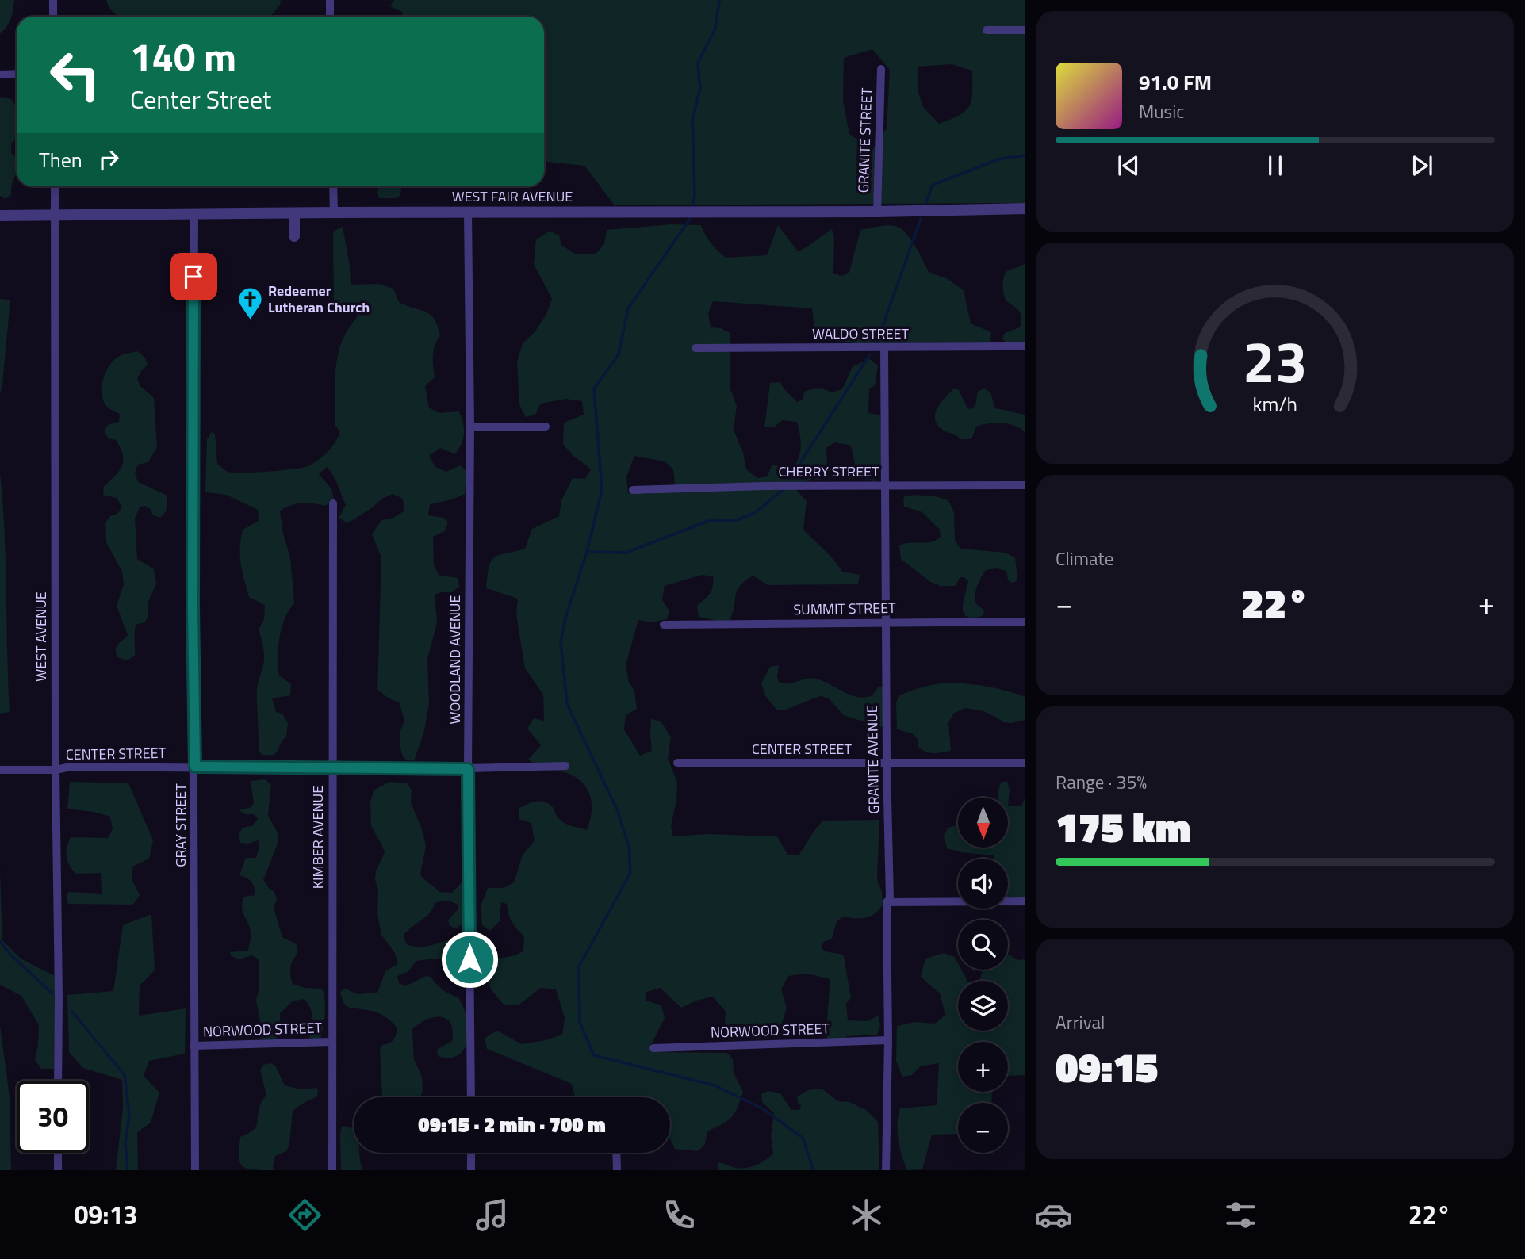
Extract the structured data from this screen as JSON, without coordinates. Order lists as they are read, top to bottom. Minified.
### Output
{"streets":{"street":["GRANITE STREET","WEST FAIR AVENUE","WALDO STREET","CHERRY STREET","SUMMIT STREET","WEST AVENUE","WOODLAND AVENUE","CENTER STREET","GRANITE AVENUE","GRAY STREET","KIMBER AVENUE","NORWOOD STREET"]},"crossings":[["GRANITE STREET","WEST FAIR AVENUE"],["WEST FAIR AVENUE","WEST AVENUE"],["WEST FAIR AVENUE","WOODLAND AVENUE"],["WEST FAIR AVENUE","GRAY STREET"],["WALDO STREET","GRANITE AVENUE"],["CHERRY STREET","GRANITE AVENUE"],["SUMMIT STREET","GRANITE AVENUE"],["WEST AVENUE","CENTER STREET"],["WOODLAND AVENUE","CENTER STREET"],["CENTER STREET","GRANITE AVENUE"],["CENTER STREET","GRAY STREET"],["CENTER STREET","KIMBER AVENUE"],["GRANITE AVENUE","NORWOOD STREET"],["GRAY STREET","NORWOOD STREET"],["KIMBER AVENUE","NORWOOD STREET"]],"places":{"church":["Redeemer Lutheran Church"]},"north":"bottom","page":{"turn":["140 m","Center Street"],"song":["91.0 FM","Music"],"then":"Then","tile":["Climate",["Range · 35%","175 km"],["Arrival","09:15"]],"heat":["−","22°","+"],"map_buttons":["+","−"],"limit":"30","trip":"09:15 · 2 min · 700 m","tabs":["09:13","22°"],"gauge":["23","km/h"]}}
